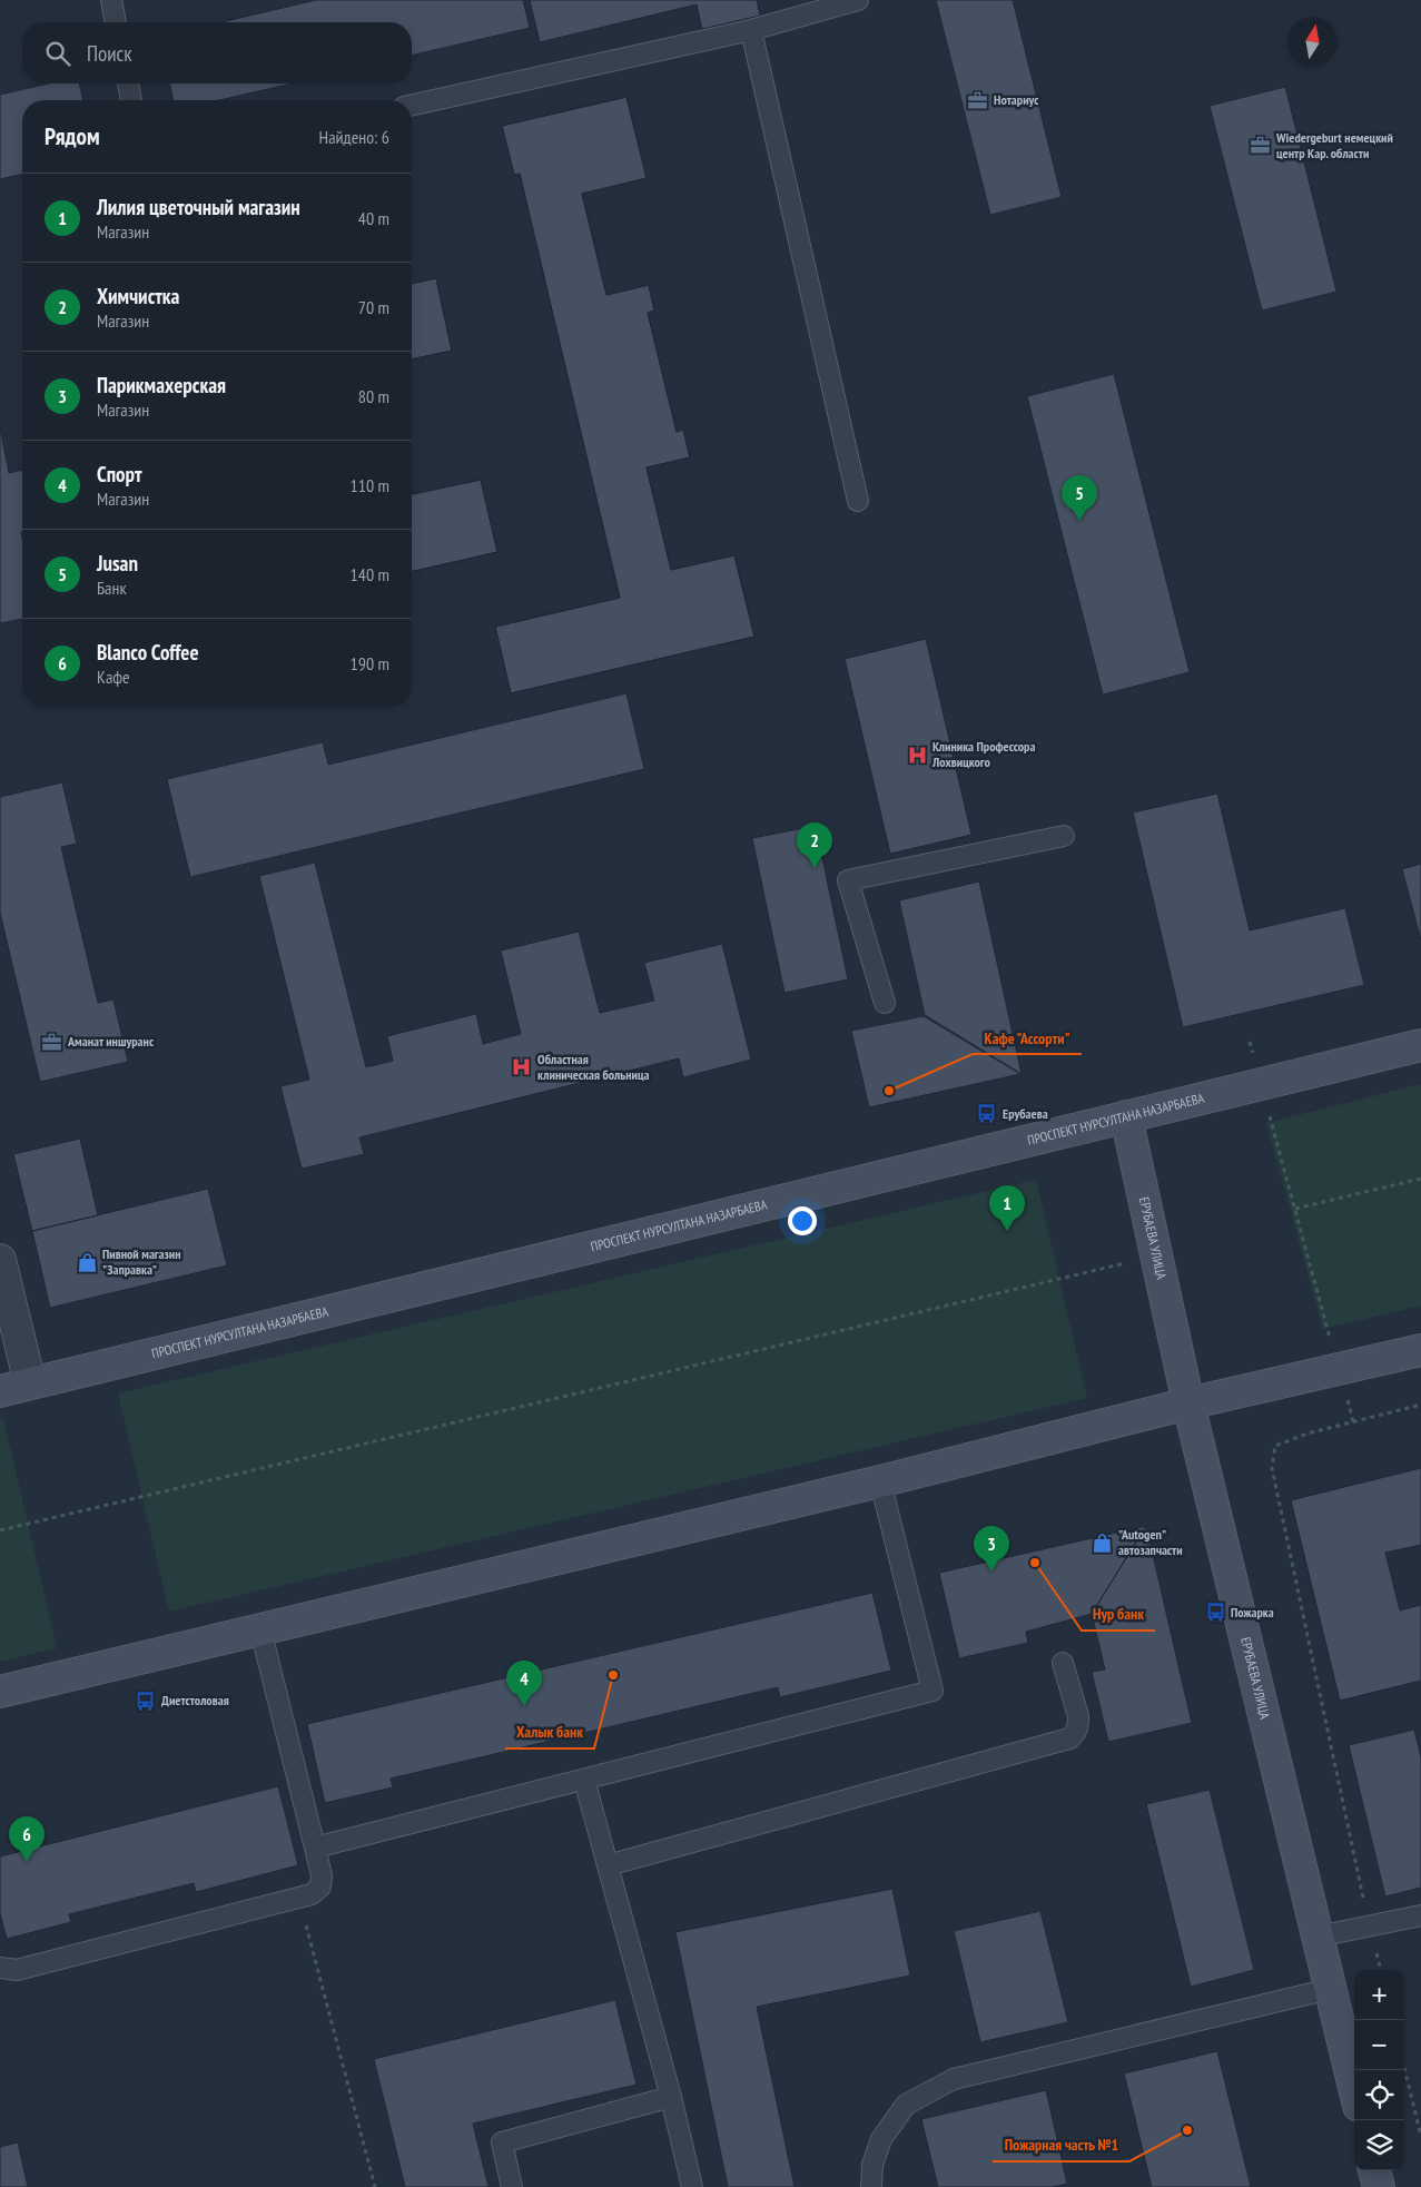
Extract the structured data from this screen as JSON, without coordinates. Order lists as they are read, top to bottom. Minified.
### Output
{"streets":{"main road":["ПРОСПЕКТ НУРСУЛТАНА НАЗАРБАЕВА","ЕРУБАЕВА УЛИЦА"]},"crossings":[["ПРОСПЕКТ НУРСУЛТАНА НАЗАРБАЕВА","ЕРУБАЕВА УЛИЦА"]],"places":{"office":["Нотариус","Wiedergeburt немецкий центр Кар. области","Аманат иншуранс"],"hospital":["Клиника Профессора Лохвицкого","Областная клиническая больница"],"other":["Кафе \"Ассорти\"","Нур банк","Халык банк","Пожарная часть №1"],"bus stop":["Ерубаева","Пожарка","Диетстоловая"],"shop":["Пивной магазин \"Заправка\"","\"Autogen\" автозапчасти"]},"north":"top","page":{"search":"Поиск","heading":["Рядом","Найдено: 6"],"list":[{"mark":"1","name":"Лилия цветочный магазин","note":"Магазин","value":"40 m"},{"mark":"2","name":"Химчистка","note":"Магазин","value":"70 m"},{"mark":"3","name":"Парикмахерская","note":"Магазин","value":"80 m"},{"mark":"4","name":"Спорт","note":"Магазин","value":"110 m"},{"mark":"5","name":"Jusan","note":"Банк","value":"140 m"},{"mark":"6","name":"Blanco Coffee","note":"Кафе","value":"190 m"}],"pins":["5","2","1","3","4","6"],"map_buttons":["+","−"]}}
